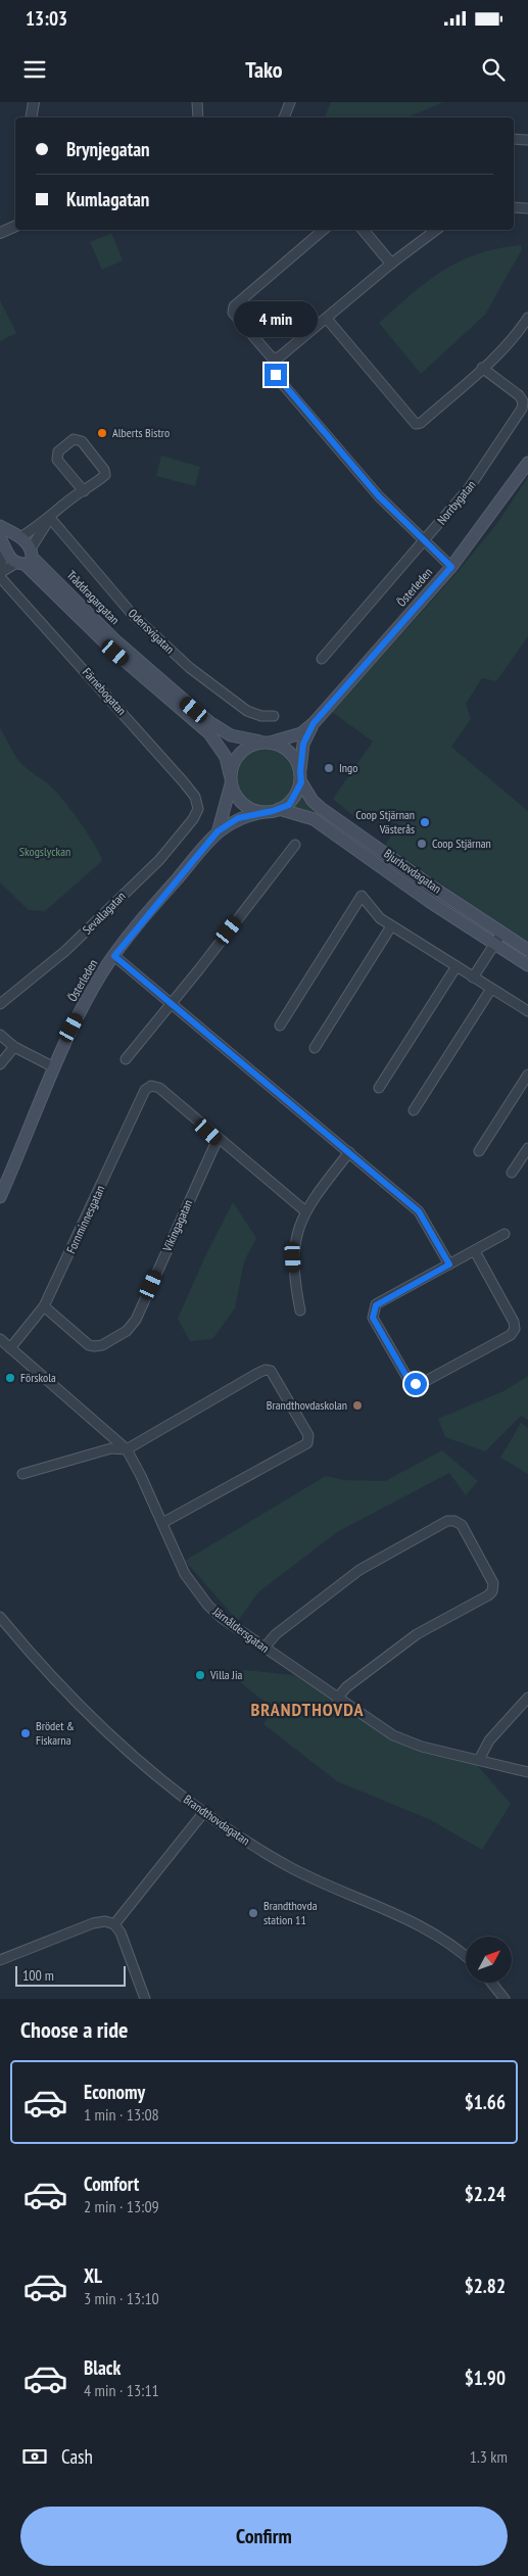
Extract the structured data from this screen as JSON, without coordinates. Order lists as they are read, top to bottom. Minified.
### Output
{"streets":{"main road":["Österleden","Tråddragargatan","Bjurhovdagatan"],"street":["Norrbygatan","Odensvigatan","Färnebogatan","Sevallagatan","Fornminnesgatan","Vikingagatan","Järnåldersgatan","Brandthovdagatan"]},"crossings":[["Österleden","Tråddragargatan"],["Österleden","Bjurhovdagatan"],["Tråddragargatan","Bjurhovdagatan"],["Färnebogatan","Sevallagatan"],["Fornminnesgatan","Vikingagatan"],["Fornminnesgatan","Järnåldersgatan"]],"districts":["BRANDTHOVDA"],"parks":["Skogslyckan"],"places":["Alberts Bistro","Ingo","Coop Stjärnan Västerås","Coop Stjärnan","Förskola","Brandthovdaskolan","Villa Jia","Brödet & Fiskarna","Brandthovda station 11"],"scale_bar":"100 m","north":"top right","page":{"status":"13:03","header":"Tako","banner":["Brynjegatan","Kumlagatan"],"bubble":"4 min","scale":"100 m","heading":"Choose a ride","list":[{"name":"Economy","note":"1 min · 13:08","value":"$1.66"},{"name":"Comfort","note":"2 min · 13:09","value":"$2.24"},{"name":"XL","note":"3 min · 13:10","value":"$2.82"},{"name":"Black","note":"4 min · 13:11","value":"$1.90"}],"pay":["Cash","1.3 km"],"buttons":"Confirm"}}
